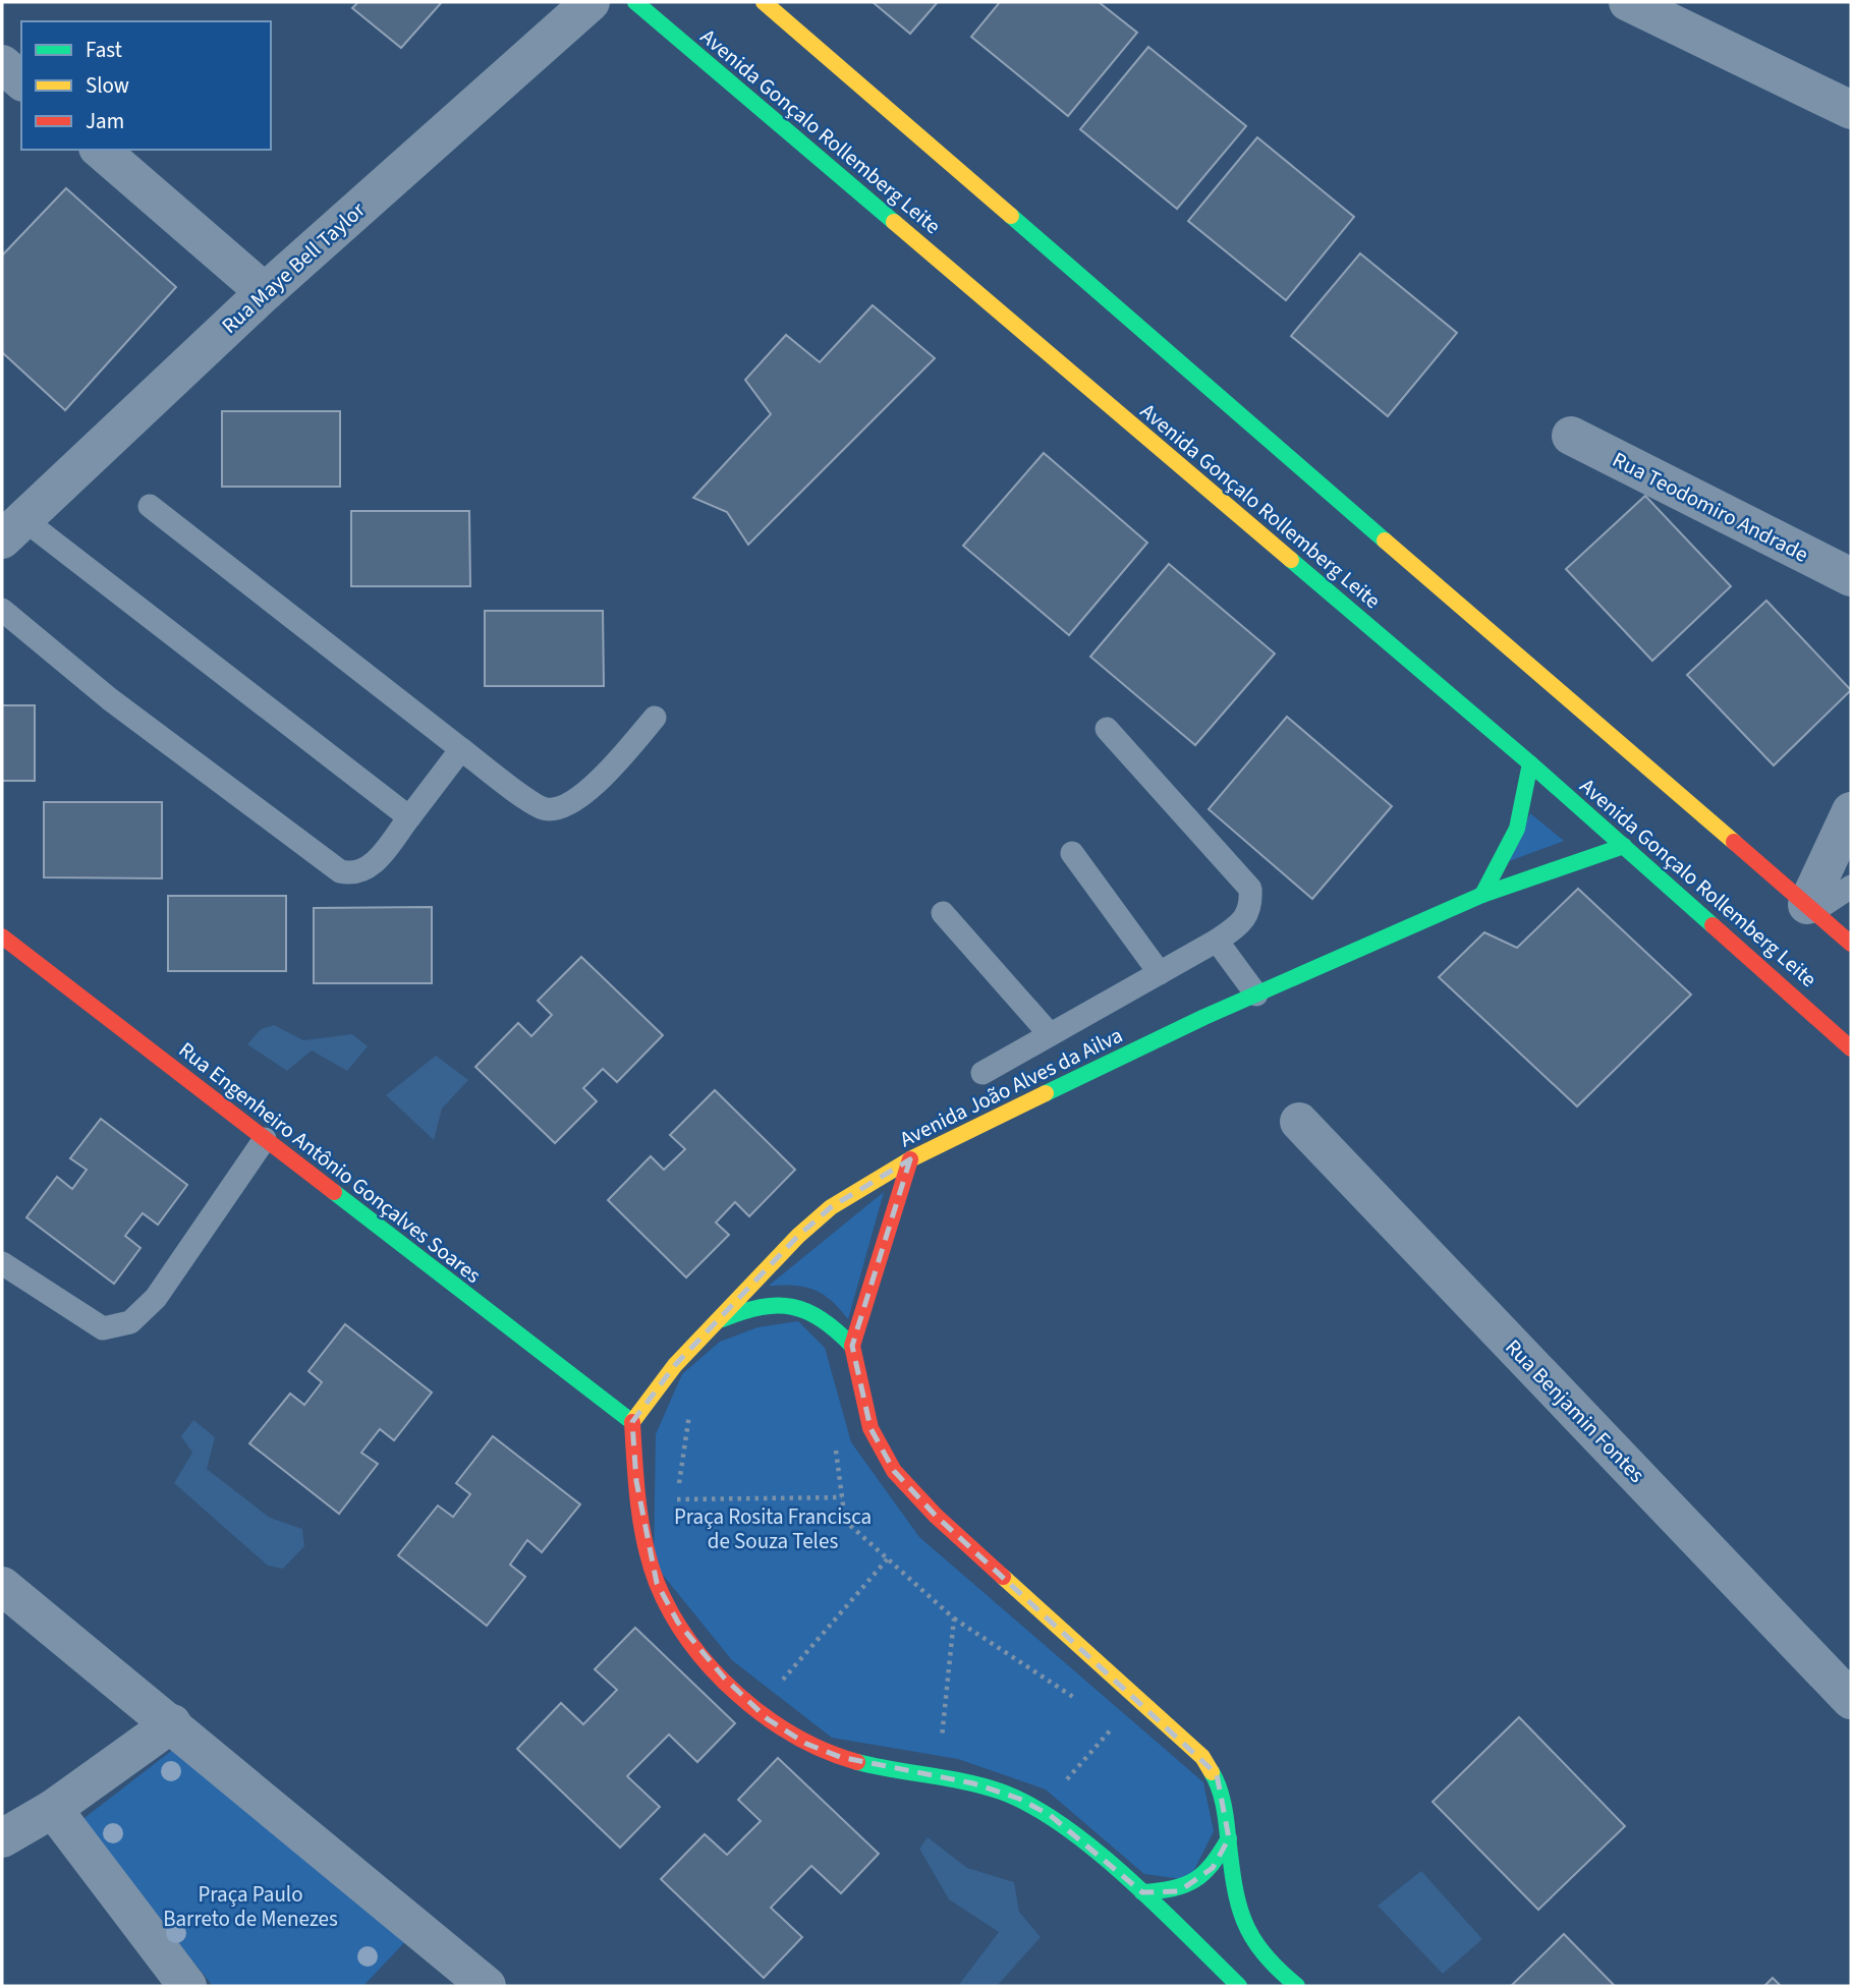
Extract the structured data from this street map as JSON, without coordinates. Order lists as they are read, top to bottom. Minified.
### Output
{"streets":{"street":["Avenida Gonçalo Rollemberg Leite","Rua Maye Bell Taylor","Rua Teodomiro Andrade","Avenida João Alves da Ailva","Rua Engenheiro Antônio Gonçalves Soares","Rua Benjamin Fontes"]},"crossings":[["Avenida Gonçalo Rollemberg Leite","Avenida João Alves da Ailva"],["Avenida João Alves da Ailva","Rua Engenheiro Antônio Gonçalves Soares"]],"parks":["Praça Rosita Francisca de Souza Teles","Praça Paulo Barreto de Menezes"],"legend":["Fast","Slow","Jam"]}
